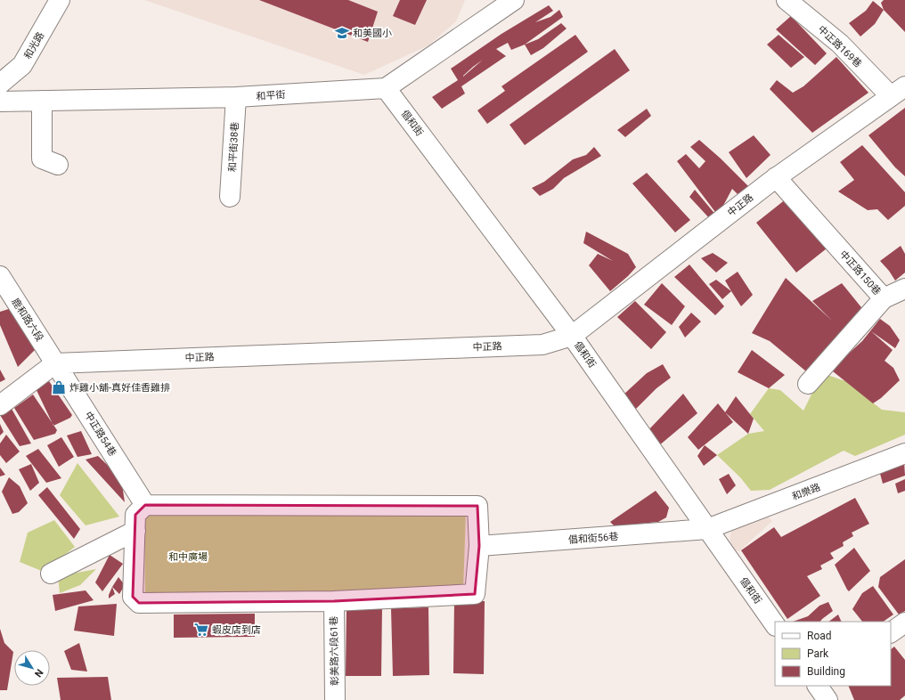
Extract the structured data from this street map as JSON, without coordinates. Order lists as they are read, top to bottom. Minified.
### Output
{"streets":{"street":["和光路","中正路169巷","和平街","倡和街","和平街38巷","中正路","中正路150巷","鹿和路六段","中正路54巷","和樂路","倡和街56巷","彰美路六段61巷"]},"crossings":[["中正路169巷","中正路"],["和平街","倡和街"],["和平街","和平街38巷"],["倡和街","中正路"],["倡和街","和樂路"],["倡和街","倡和街56巷"],["中正路","中正路150巷"],["中正路","鹿和路六段"],["中正路","中正路54巷"],["鹿和路六段","中正路54巷"],["和樂路","倡和街56巷"]],"parks":["和中廣場"],"places":{"school or university":["和美國小"],"shop":["炸雞小舖-真好佳香雞排"],"supermarket":["蝦皮店到店"]},"legend":["Road","Park","Building"],"north":"bottom right"}
